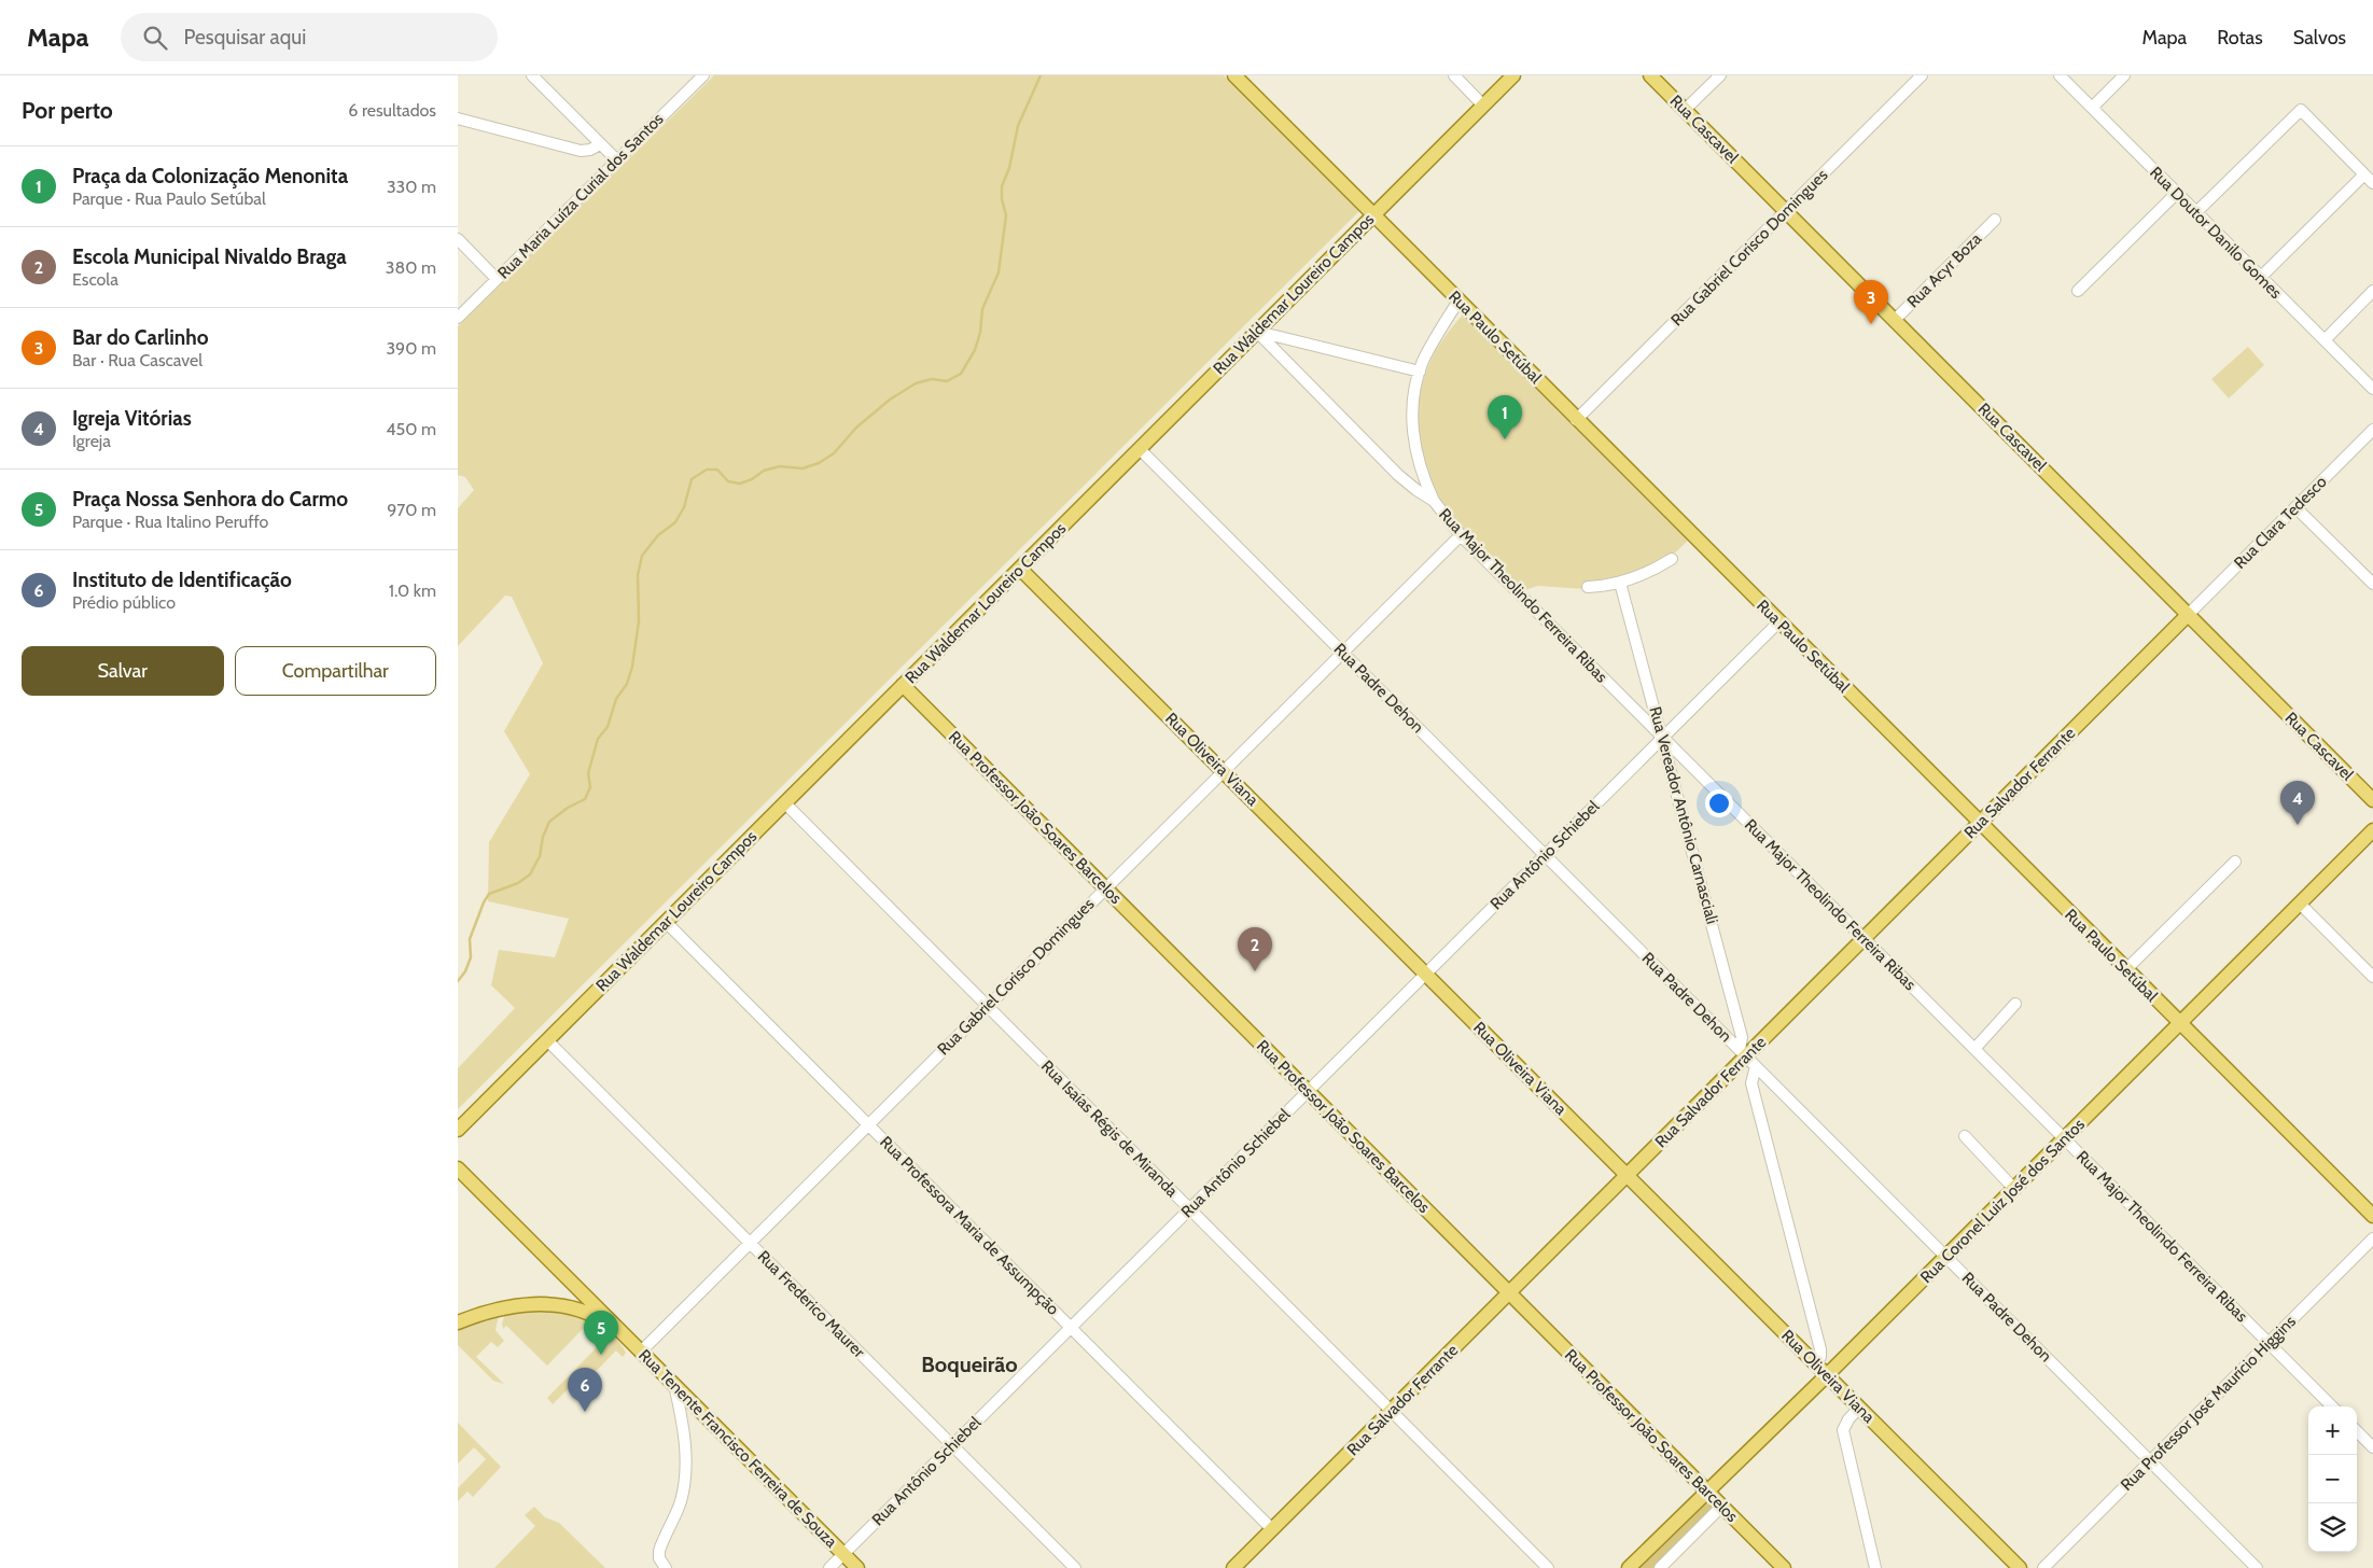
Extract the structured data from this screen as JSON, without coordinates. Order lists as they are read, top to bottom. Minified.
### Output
{"streets":{"main road":["Rua Cascavel","Rua Waldemar Loureiro Campos","Rua Paulo Setúbal","Rua Oliveira Viana","Rua Salvador Ferrante","Rua Professor João Soares Barcelos","Rua Coronel Luiz José dos Santos","Rua Tenente Francisco Ferreira de Souza"],"street":["Rua Maria Luíza Curial dos Santos","Rua Doutor Danilo Gomes","Rua Gabriel Corisco Domingues","Rua Acyr Boza","Rua Clara Tedesco","Rua Major Theolindo Ferreira Ribas","Rua Padre Dehon","Rua Vereador Antônio Carnasciali","Rua Antônio Schiebel","Rua Isaías Régis de Miranda","Rua Professora Maria de Assumpção","Rua Frederico Maurer","Rua Professor José Maurício Higgins"]},"crossings":[["Rua Cascavel","Rua Gabriel Corisco Domingues"],["Rua Cascavel","Rua Acyr Boza"],["Rua Cascavel","Rua Clara Tedesco"],["Rua Cascavel","Rua Salvador Ferrante"],["Rua Gabriel Corisco Domingues","Rua Paulo Setúbal"],["Rua Gabriel Corisco Domingues","Rua Major Theolindo Ferreira Ribas"],["Rua Gabriel Corisco Domingues","Rua Padre Dehon"],["Rua Gabriel Corisco Domingues","Rua Oliveira Viana"],["Rua Gabriel Corisco Domingues","Rua Professor João Soares Barcelos"],["Rua Gabriel Corisco Domingues","Rua Isaías Régis de Miranda"],["Rua Gabriel Corisco Domingues","Rua Professora Maria de Assumpção"],["Rua Gabriel Corisco Domingues","Rua Frederico Maurer"],["Rua Gabriel Corisco Domingues","Rua Tenente Francisco Ferreira de Souza"],["Rua Waldemar Loureiro Campos","Rua Paulo Setúbal"],["Rua Waldemar Loureiro Campos","Rua Major Theolindo Ferreira Ribas"],["Rua Waldemar Loureiro Campos","Rua Padre Dehon"],["Rua Waldemar Loureiro Campos","Rua Oliveira Viana"],["Rua Waldemar Loureiro Campos","Rua Professor João Soares Barcelos"],["Rua Waldemar Loureiro Campos","Rua Isaías Régis de Miranda"],["Rua Waldemar Loureiro Campos","Rua Professora Maria de Assumpção"],["Rua Waldemar Loureiro Campos","Rua Frederico Maurer"],["Rua Paulo Setúbal","Rua Salvador Ferrante"],["Rua Paulo Setúbal","Rua Antônio Schiebel"],["Rua Paulo Setúbal","Rua Coronel Luiz José dos Santos"],["Rua Clara Tedesco","Rua Salvador Ferrante"],["Rua Major Theolindo Ferreira Ribas","Rua Salvador Ferrante"],["Rua Major Theolindo Ferreira Ribas","Rua Vereador Antônio Carnasciali"],["Rua Major Theolindo Ferreira Ribas","Rua Antônio Schiebel"],["Rua Major Theolindo Ferreira Ribas","Rua Coronel Luiz José dos Santos"],["Rua Major Theolindo Ferreira Ribas","Rua Professor José Maurício Higgins"],["Rua Padre Dehon","Rua Salvador Ferrante"],["Rua Padre Dehon","Rua Vereador Antônio Carnasciali"],["Rua Padre Dehon","Rua Antônio Schiebel"],["Rua Padre Dehon","Rua Coronel Luiz José dos Santos"],["Rua Padre Dehon","Rua Professor José Maurício Higgins"],["Rua Oliveira Viana","Rua Salvador Ferrante"],["Rua Oliveira Viana","Rua Vereador Antônio Carnasciali"],["Rua Oliveira Viana","Rua Antônio Schiebel"],["Rua Oliveira Viana","Rua Coronel Luiz José dos Santos"],["Rua Salvador Ferrante","Rua Vereador Antônio Carnasciali"],["Rua Salvador Ferrante","Rua Professor João Soares Barcelos"],["Rua Salvador Ferrante","Rua Isaías Régis de Miranda"],["Rua Salvador Ferrante","Rua Professora Maria de Assumpção"],["Rua Vereador Antônio Carnasciali","Rua Antônio Schiebel"],["Rua Professor João Soares Barcelos","Rua Antônio Schiebel"],["Rua Professor João Soares Barcelos","Rua Coronel Luiz José dos Santos"],["Rua Antônio Schiebel","Rua Isaías Régis de Miranda"],["Rua Antônio Schiebel","Rua Professora Maria de Assumpção"],["Rua Antônio Schiebel","Rua Frederico Maurer"],["Rua Antônio Schiebel","Rua Tenente Francisco Ferreira de Souza"]],"districts":["Boqueirão"],"page":{"header":"Mapa","search":"Pesquisar aqui","nav":["Mapa","Rotas","Salvos"],"heading":["Por perto","6 resultados"],"list":[{"mark":"1","name":"Praça da Colonização Menonita","note":"Parque · Rua Paulo Setúbal","value":"330 m"},{"mark":"2","name":"Escola Municipal Nivaldo Braga","note":"Escola","value":"380 m"},{"mark":"3","name":"Bar do Carlinho","note":"Bar · Rua Cascavel","value":"390 m"},{"mark":"4","name":"Igreja Vitórias","note":"Igreja","value":"450 m"},{"mark":"5","name":"Praça Nossa Senhora do Carmo","note":"Parque · Rua Italino Peruffo","value":"970 m"},{"mark":"6","name":"Instituto de Identificação","note":"Prédio público","value":"1.0 km"}],"pins":["3","1","4","2","5","6"],"buttons":["Salvar","Compartilhar"],"map_buttons":["+","−"]}}
